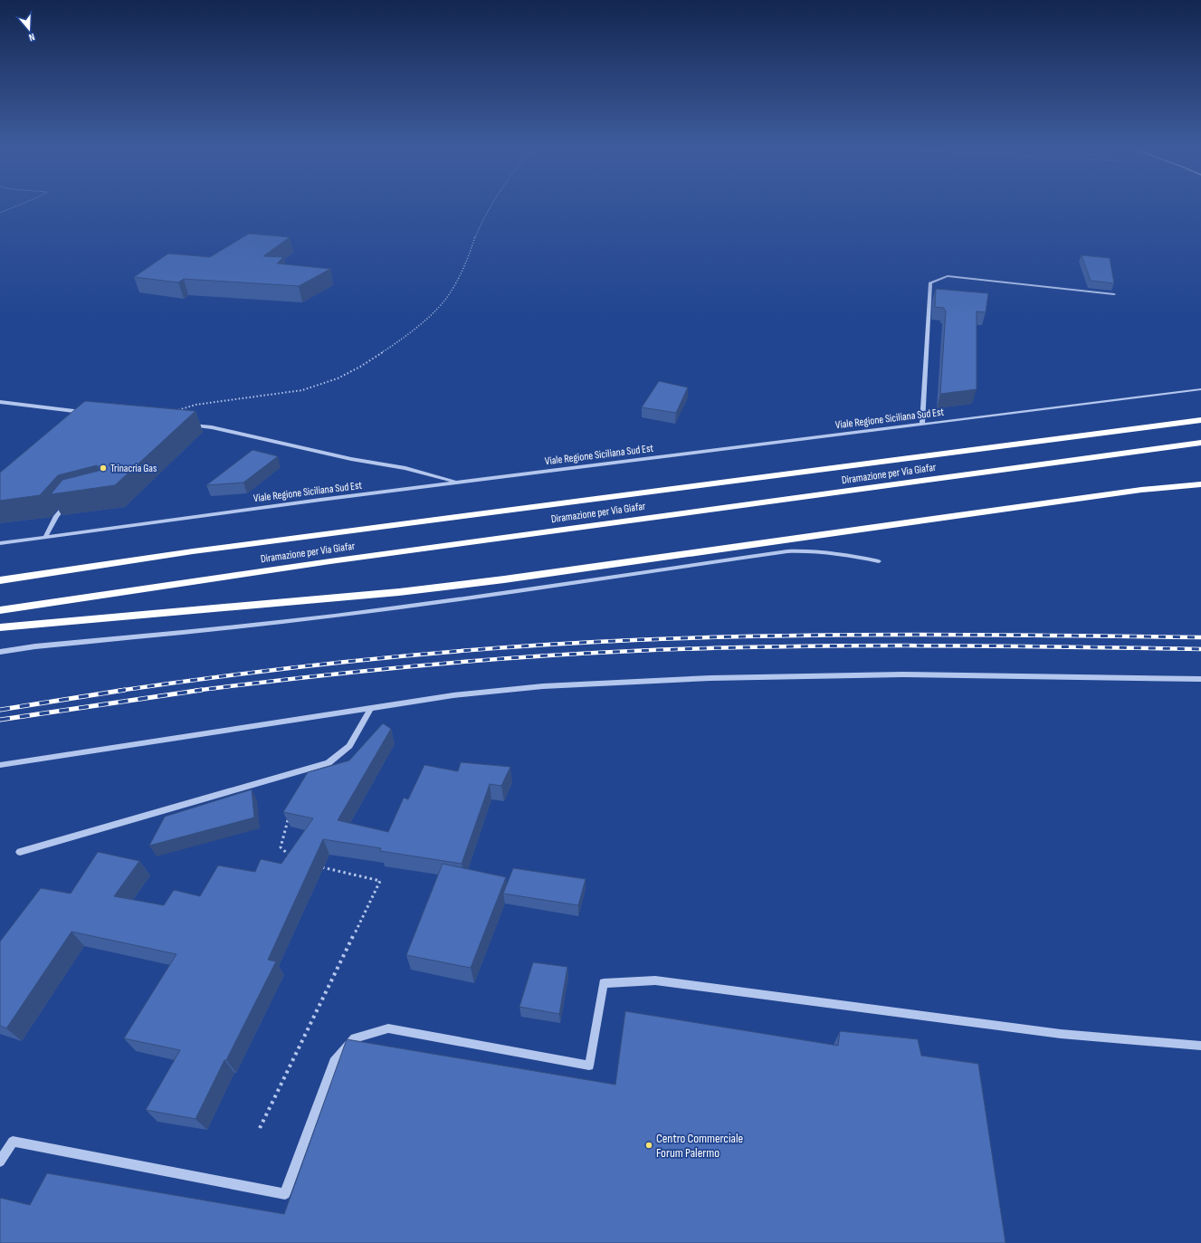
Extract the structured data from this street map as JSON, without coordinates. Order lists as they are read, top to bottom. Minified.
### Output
{"streets":{"highway":["Diramazione per Via Giafar"],"street":["Viale Regione Siciliana Sud Est"]},"places":["Trinacria Gas","Centro Commerciale Forum Palermo"],"north":"bottom"}
